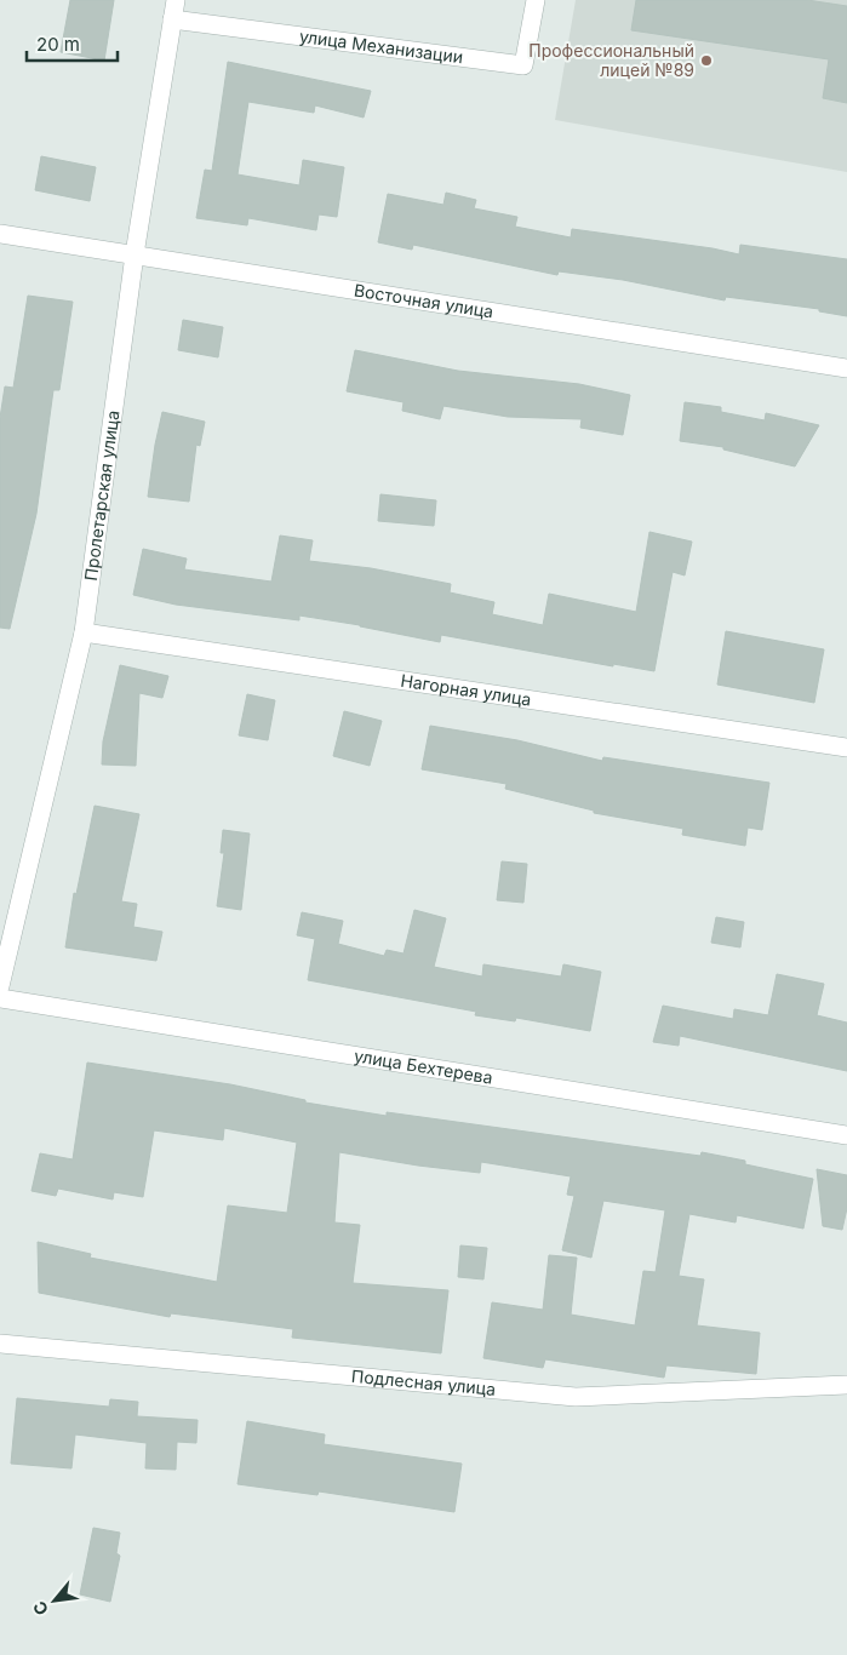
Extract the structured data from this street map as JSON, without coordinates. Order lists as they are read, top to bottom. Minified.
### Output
{"streets":{"street":["улица Механизации","Восточная улица","Пролетарская улица","Нагорная улица","улица Бехтерева","Подлесная улица"]},"crossings":[["улица Механизации","Пролетарская улица"],["Восточная улица","Пролетарская улица"],["Пролетарская улица","Нагорная улица"]],"places":["Профессиональный лицей №89"],"scale_bar":"20 m","north":"bottom left"}
